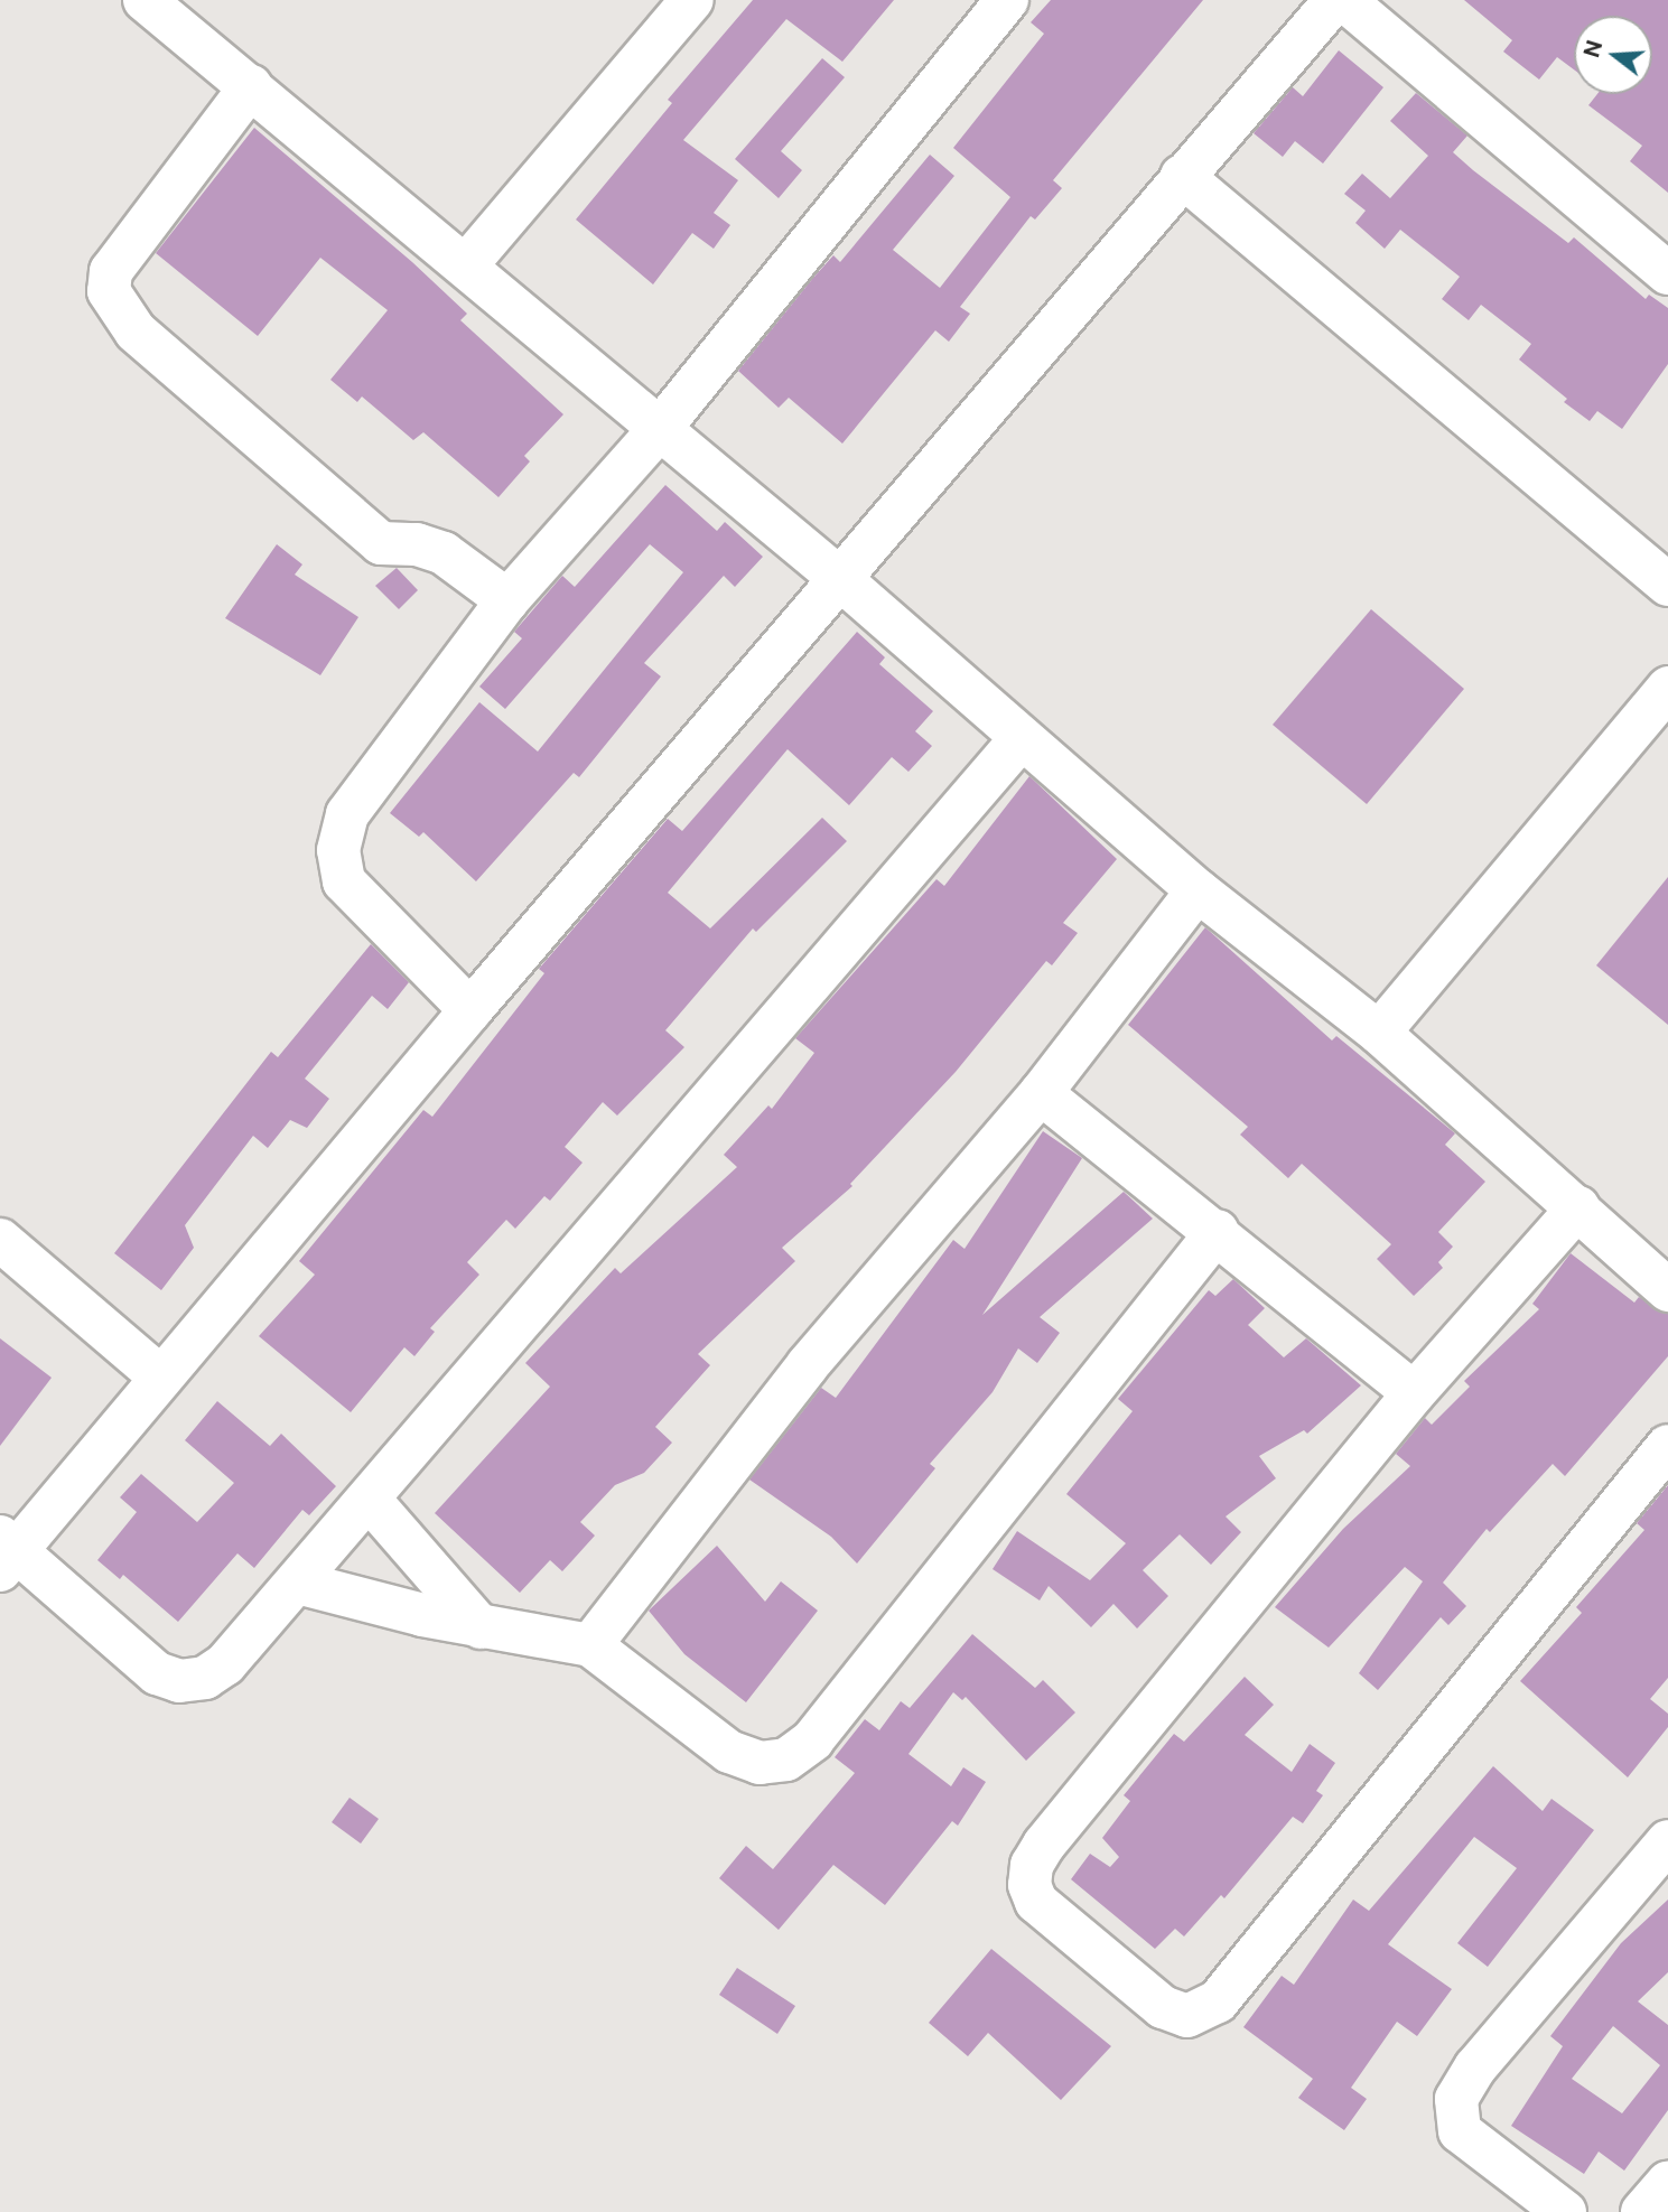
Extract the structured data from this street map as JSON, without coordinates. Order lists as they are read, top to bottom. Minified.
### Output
{"north":"left"}
